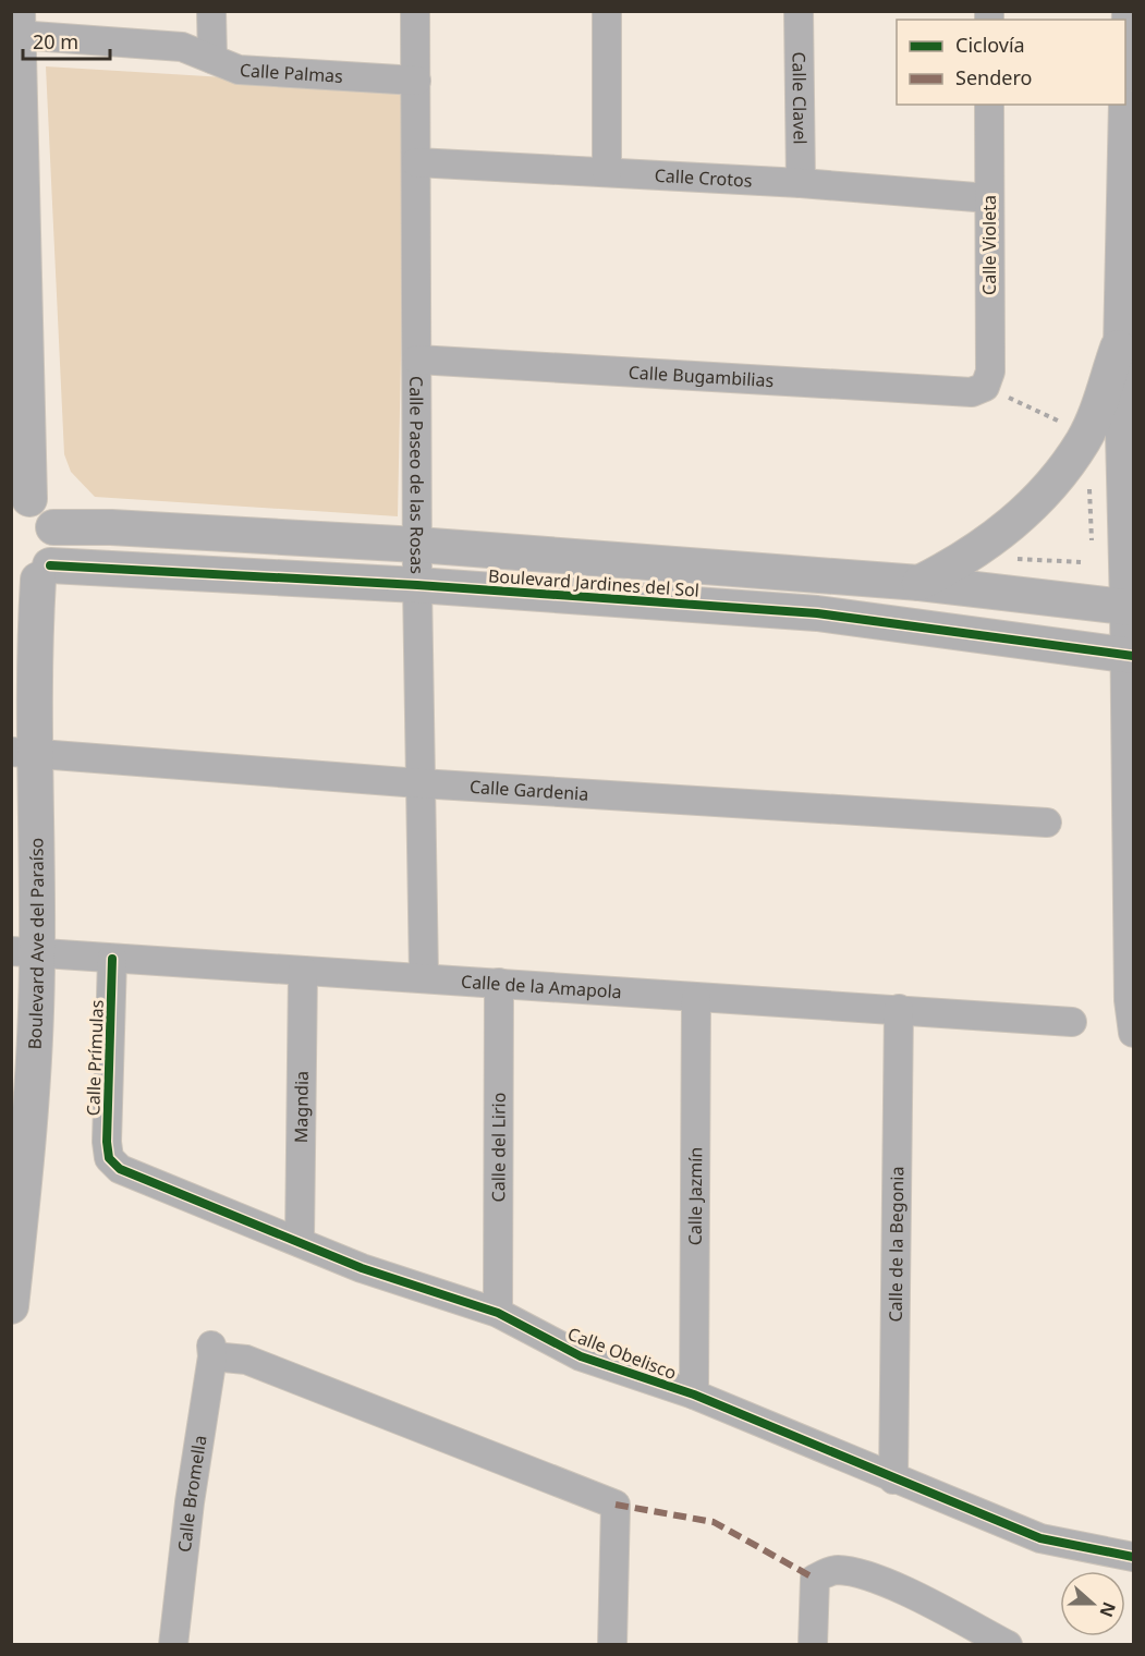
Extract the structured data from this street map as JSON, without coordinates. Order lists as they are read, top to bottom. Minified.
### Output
{"streets":{"street":["Calle Palmas","Calle Clavel","Calle Crotos","Calle Violeta","Calle Bugambilias","Calle Paseo de las Rosas","Boulevard Jardines del Sol","Calle Gardenia","Boulevard Ave del Paraíso","Calle de la Amapola","Calle Prímulas","Magndia","Calle del Lirio","Calle Jazmín","Calle de la Begonia","Calle Obelisco","Calle Bromella"]},"crossings":[["Calle Palmas","Calle Paseo de las Rosas"],["Calle Clavel","Calle Crotos"],["Calle Crotos","Calle Violeta"],["Calle Crotos","Calle Paseo de las Rosas"],["Calle Violeta","Calle Bugambilias"],["Calle Bugambilias","Calle Paseo de las Rosas"],["Calle Paseo de las Rosas","Boulevard Jardines del Sol"],["Calle Paseo de las Rosas","Calle Gardenia"],["Calle Paseo de las Rosas","Calle de la Amapola"],["Boulevard Jardines del Sol","Boulevard Ave del Paraíso"],["Calle Gardenia","Boulevard Ave del Paraíso"],["Boulevard Ave del Paraíso","Calle de la Amapola"],["Calle de la Amapola","Calle Prímulas"],["Calle de la Amapola","Magndia"],["Calle de la Amapola","Calle del Lirio"],["Calle de la Amapola","Calle Jazmín"],["Calle de la Amapola","Calle de la Begonia"],["Calle Prímulas","Calle Obelisco"],["Magndia","Calle Obelisco"],["Calle del Lirio","Calle Obelisco"],["Calle Jazmín","Calle Obelisco"],["Calle de la Begonia","Calle Obelisco"]],"legend":["Ciclovía","Sendero"],"scale_bar":"20 m","north":"right"}
